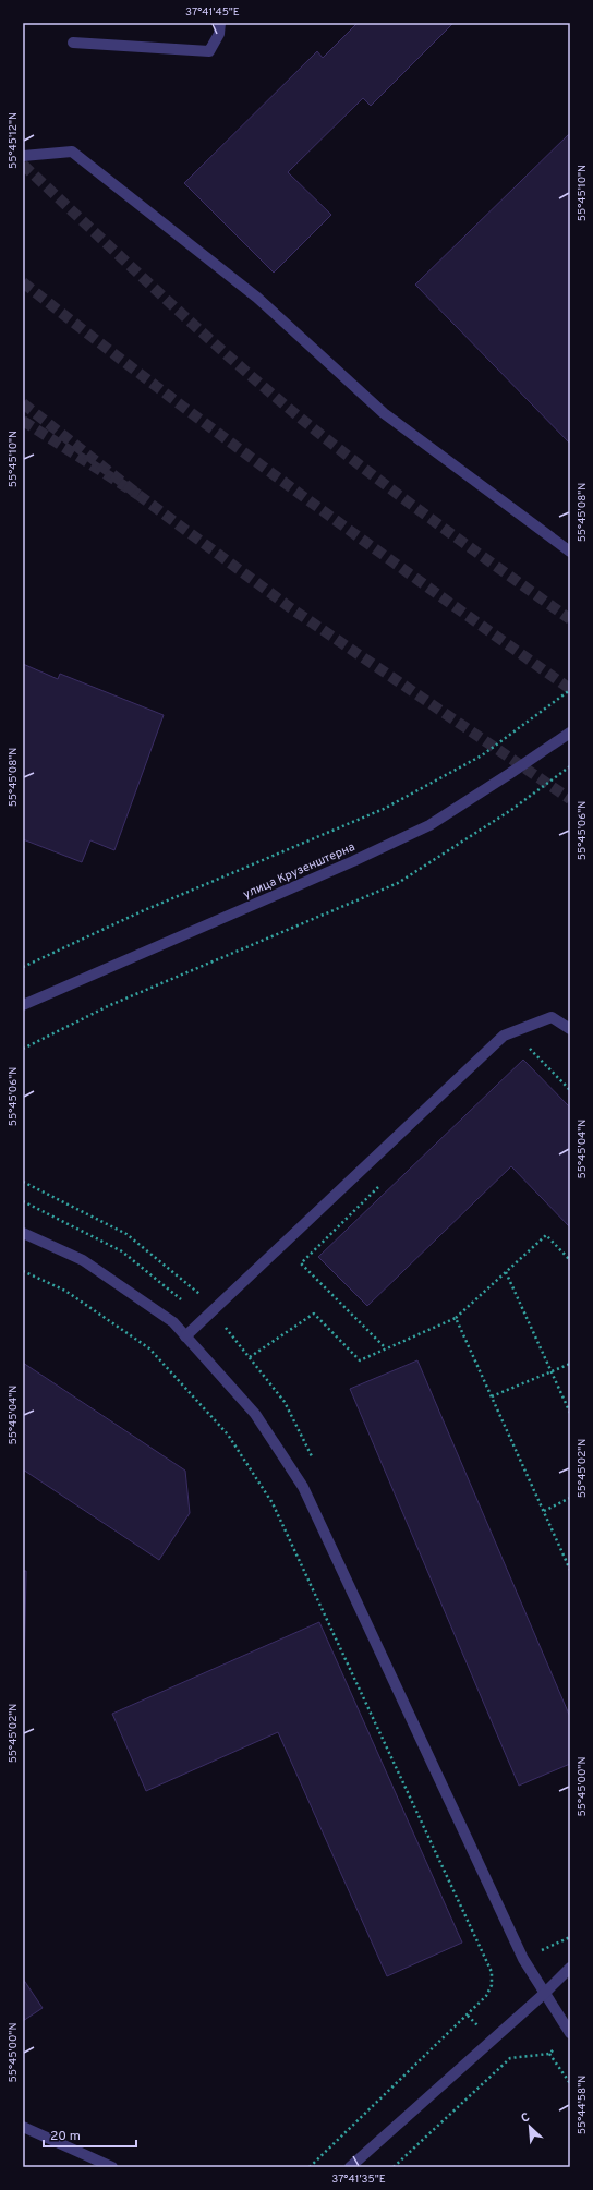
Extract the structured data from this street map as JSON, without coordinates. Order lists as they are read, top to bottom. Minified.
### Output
{"streets":{"street":["улица Крузенштерна"]},"scale_bar":"20 m","north":"top left","coordinates":["37°41'45\"E","55°45'12\"N","55°45'10\"N","55°45'08\"N","55°45'06\"N","55°45'04\"N","55°45'02\"N","55°45'00\"N","55°44'58\"N","37°41'35\"E"]}
